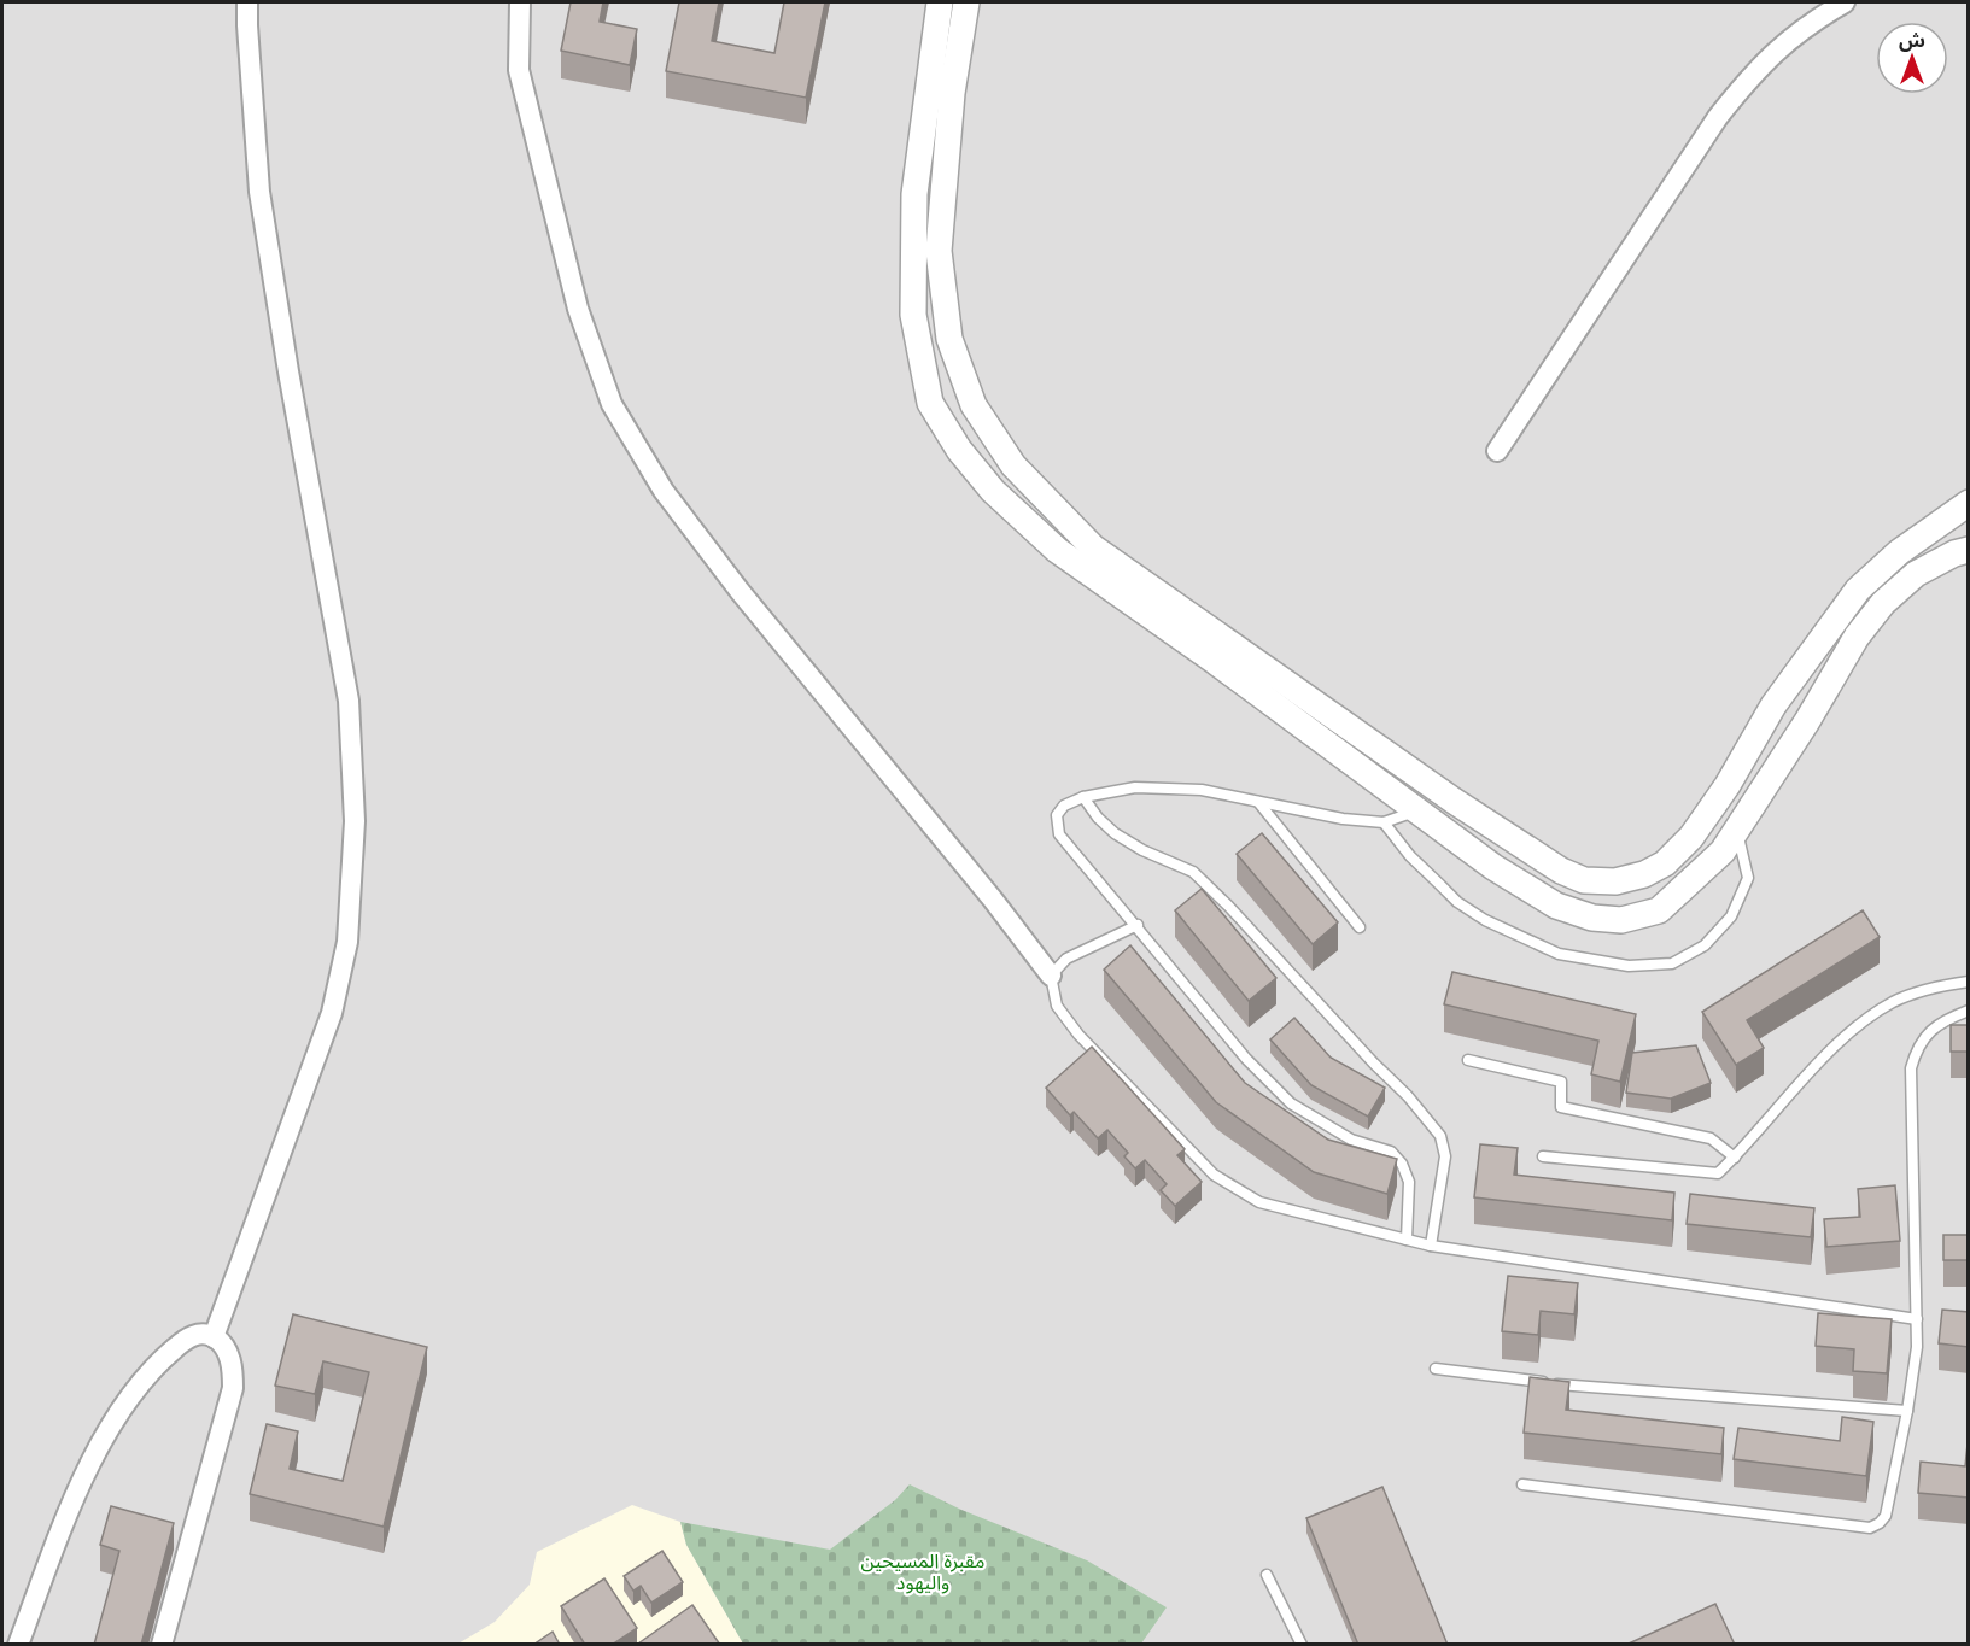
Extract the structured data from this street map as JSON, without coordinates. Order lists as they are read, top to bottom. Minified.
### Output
{"parks":["مقبرة المسيحين واليهود"],"north":"top"}
